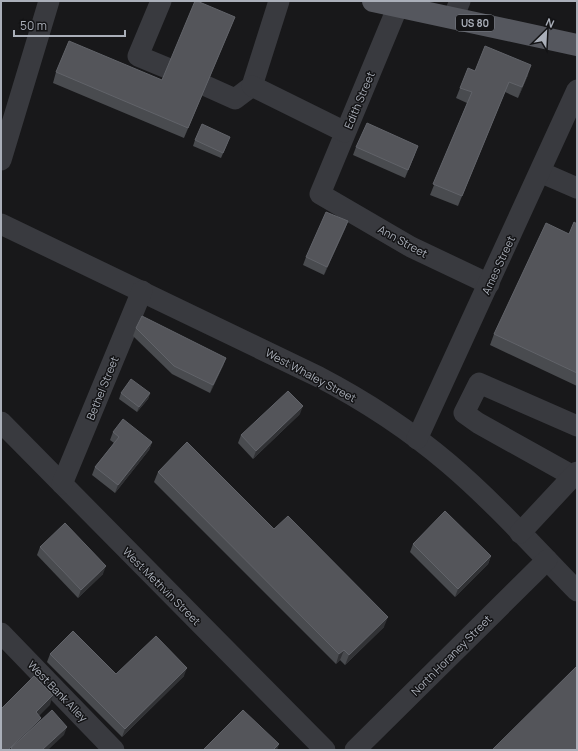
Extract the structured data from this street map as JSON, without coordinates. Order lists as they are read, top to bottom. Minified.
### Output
{"streets":{"main road":["US 80"],"street":["Edith Street","Ann Street","Ames Street","West Whaley Street","Bethel Street","West Methvin Street","North Horaney Street","West Bank Alley"]},"crossings":[["US 80","Edith Street"],["Edith Street","Ann Street"],["Ann Street","Ames Street"],["Ames Street","West Whaley Street"],["West Whaley Street","Bethel Street"],["West Whaley Street","North Horaney Street"],["Bethel Street","West Methvin Street"]],"scale_bar":"50 m","north":"top right"}
